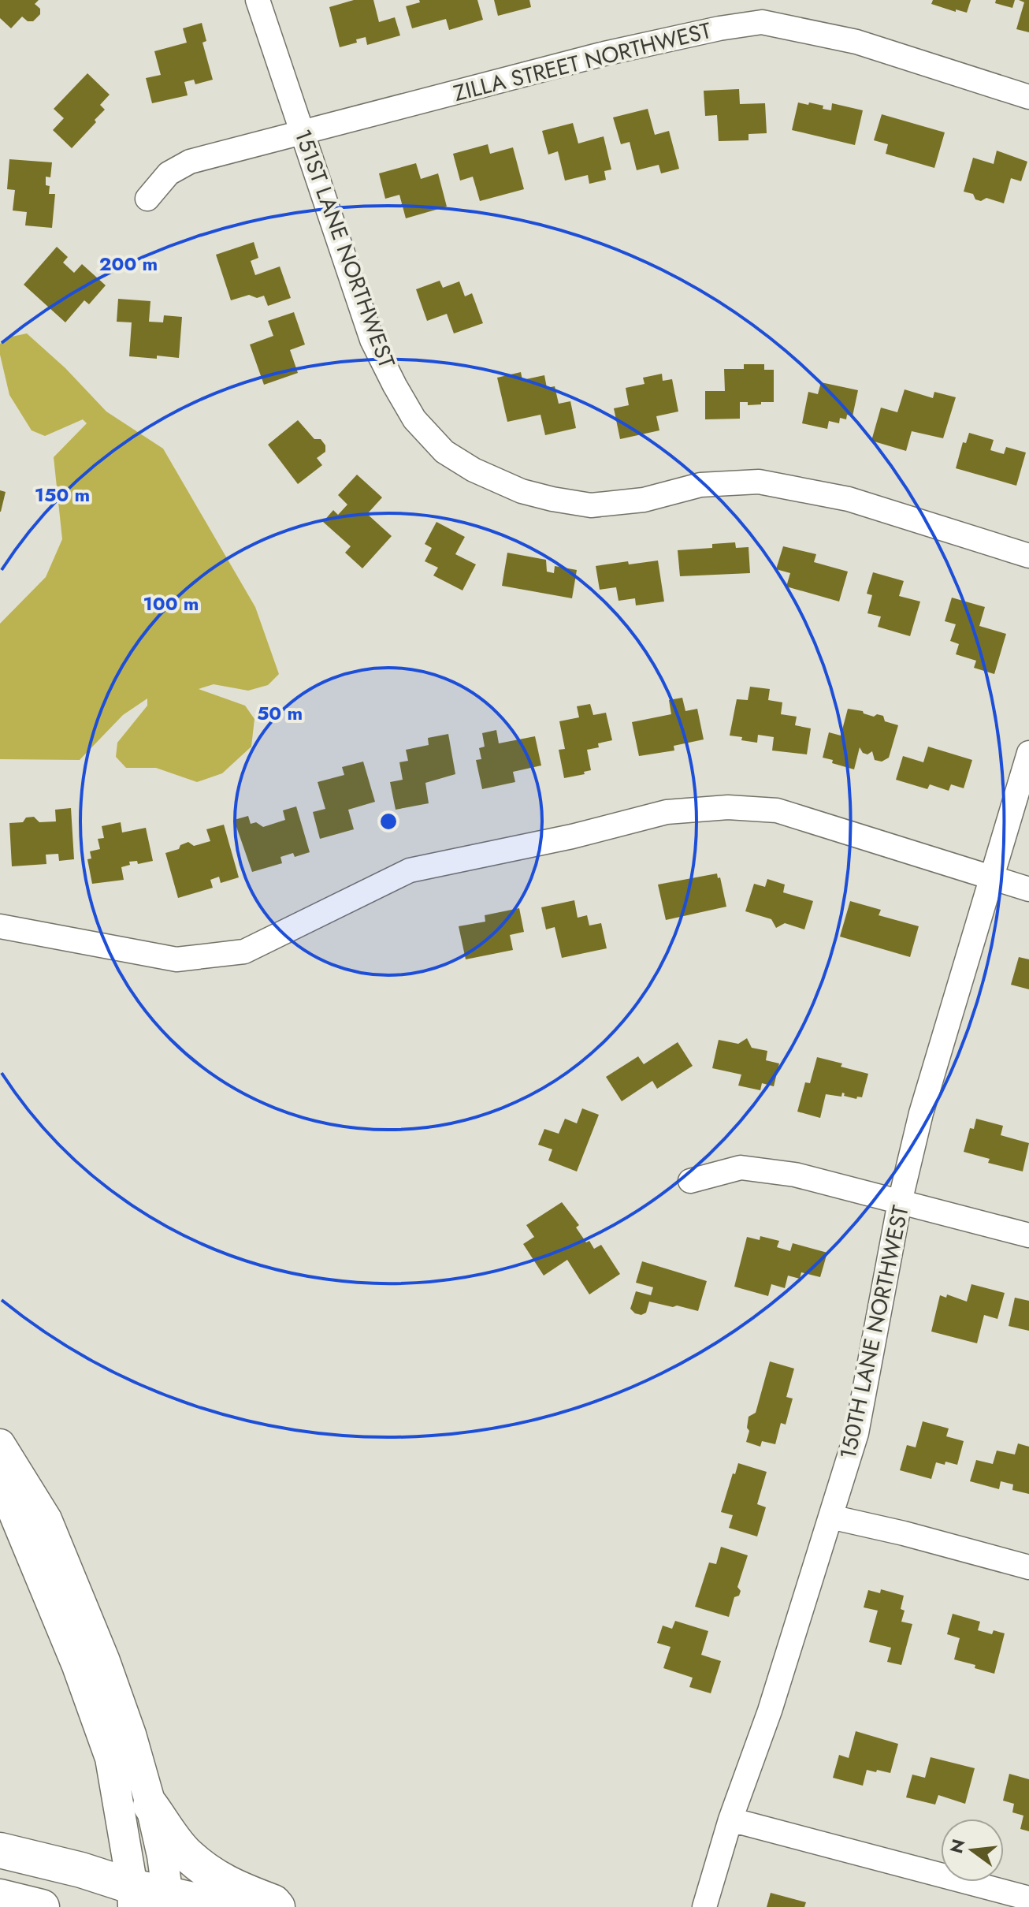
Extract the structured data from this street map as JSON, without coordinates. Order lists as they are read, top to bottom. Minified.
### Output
{"streets":{"street":["ZILLA STREET NORTHWEST","151ST LANE NORTHWEST","150TH LANE NORTHWEST"]},"crossings":[["ZILLA STREET NORTHWEST","151ST LANE NORTHWEST"]],"north":"left","rings":["200 m","150 m","100 m","50 m"]}
